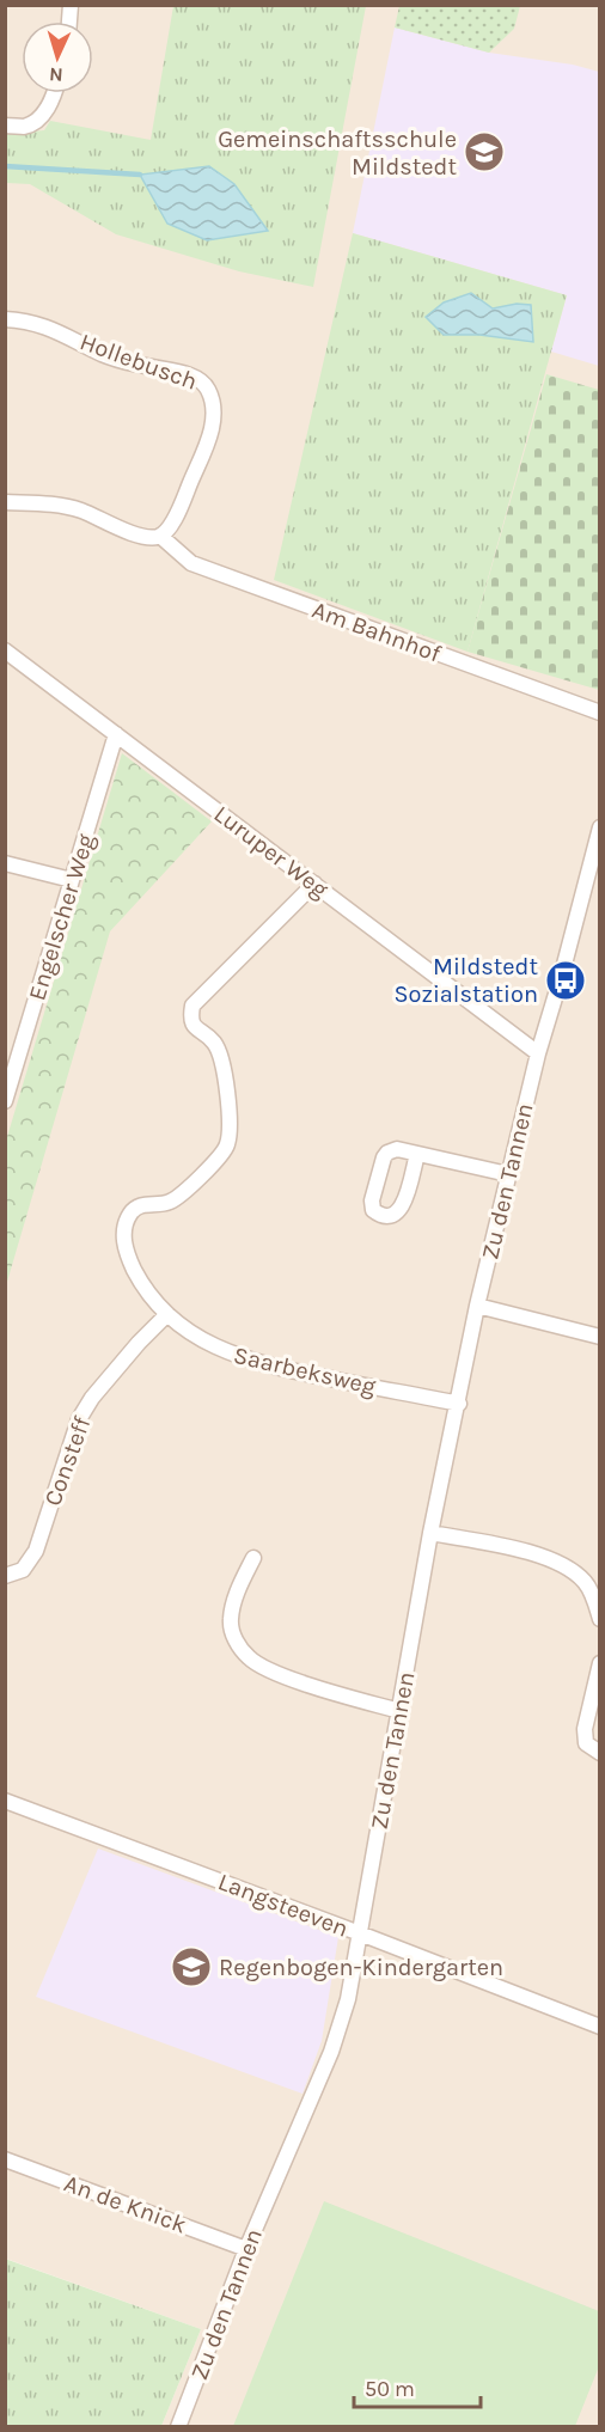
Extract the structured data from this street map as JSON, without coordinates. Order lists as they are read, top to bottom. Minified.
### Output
{"streets":{"street":["Hollebusch","Am Bahnhof","Luruper Weg","Engelscher Weg","Zu den Tannen","Saarbeksweg","Consteff","Langsteeven","An de Knick"]},"crossings":[["Hollebusch","Am Bahnhof"],["Luruper Weg","Engelscher Weg"],["Luruper Weg","Zu den Tannen"],["Luruper Weg","Saarbeksweg"],["Zu den Tannen","Saarbeksweg"],["Zu den Tannen","Langsteeven"],["Zu den Tannen","An de Knick"],["Saarbeksweg","Consteff"]],"places":{"school or university":["Gemeinschaftsschule Mildstedt","Regenbogen-Kindergarten"],"bus stop":["Mildstedt Sozialstation"]},"scale_bar":"50 m","north":"bottom"}
